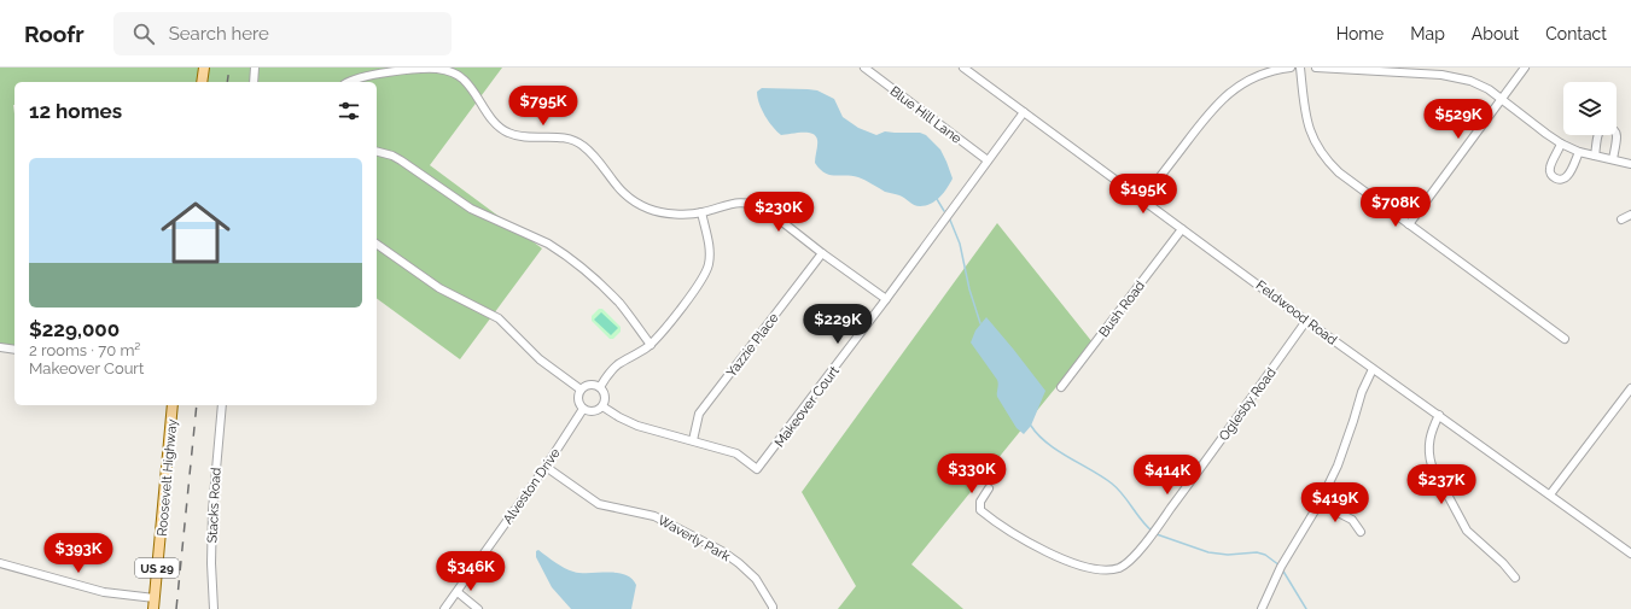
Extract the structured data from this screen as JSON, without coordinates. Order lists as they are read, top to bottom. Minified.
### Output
{"streets":{"main road":["Roosevelt Highway","US 29"],"street":["Blue Hill Lane","Bush Road","Feldwood Road","Yazzie Place","Oglesby Road","Makeover Court","Alveston Drive","Stacks Road","Waverly Park"]},"crossings":[["Blue Hill Lane","Makeover Court"],["Bush Road","Feldwood Road"],["Feldwood Road","Oglesby Road"],["Feldwood Road","Makeover Court"],["Yazzie Place","Makeover Court"],["Makeover Court","Alveston Drive"],["Alveston Drive","Waverly Park"]],"page":{"header":"Roofr","search":"Search here","nav":["Home","Map","About","Contact"],"heading":"12 homes","price":["$795K","$529K","$195K","$708K","$230K","$229K","$330K","$414K","$237K","$419K","$393K","$346K"],"list":[{"name":"$229,000","note":"2 rooms · 70 m² · Makeover Court"}]}}
